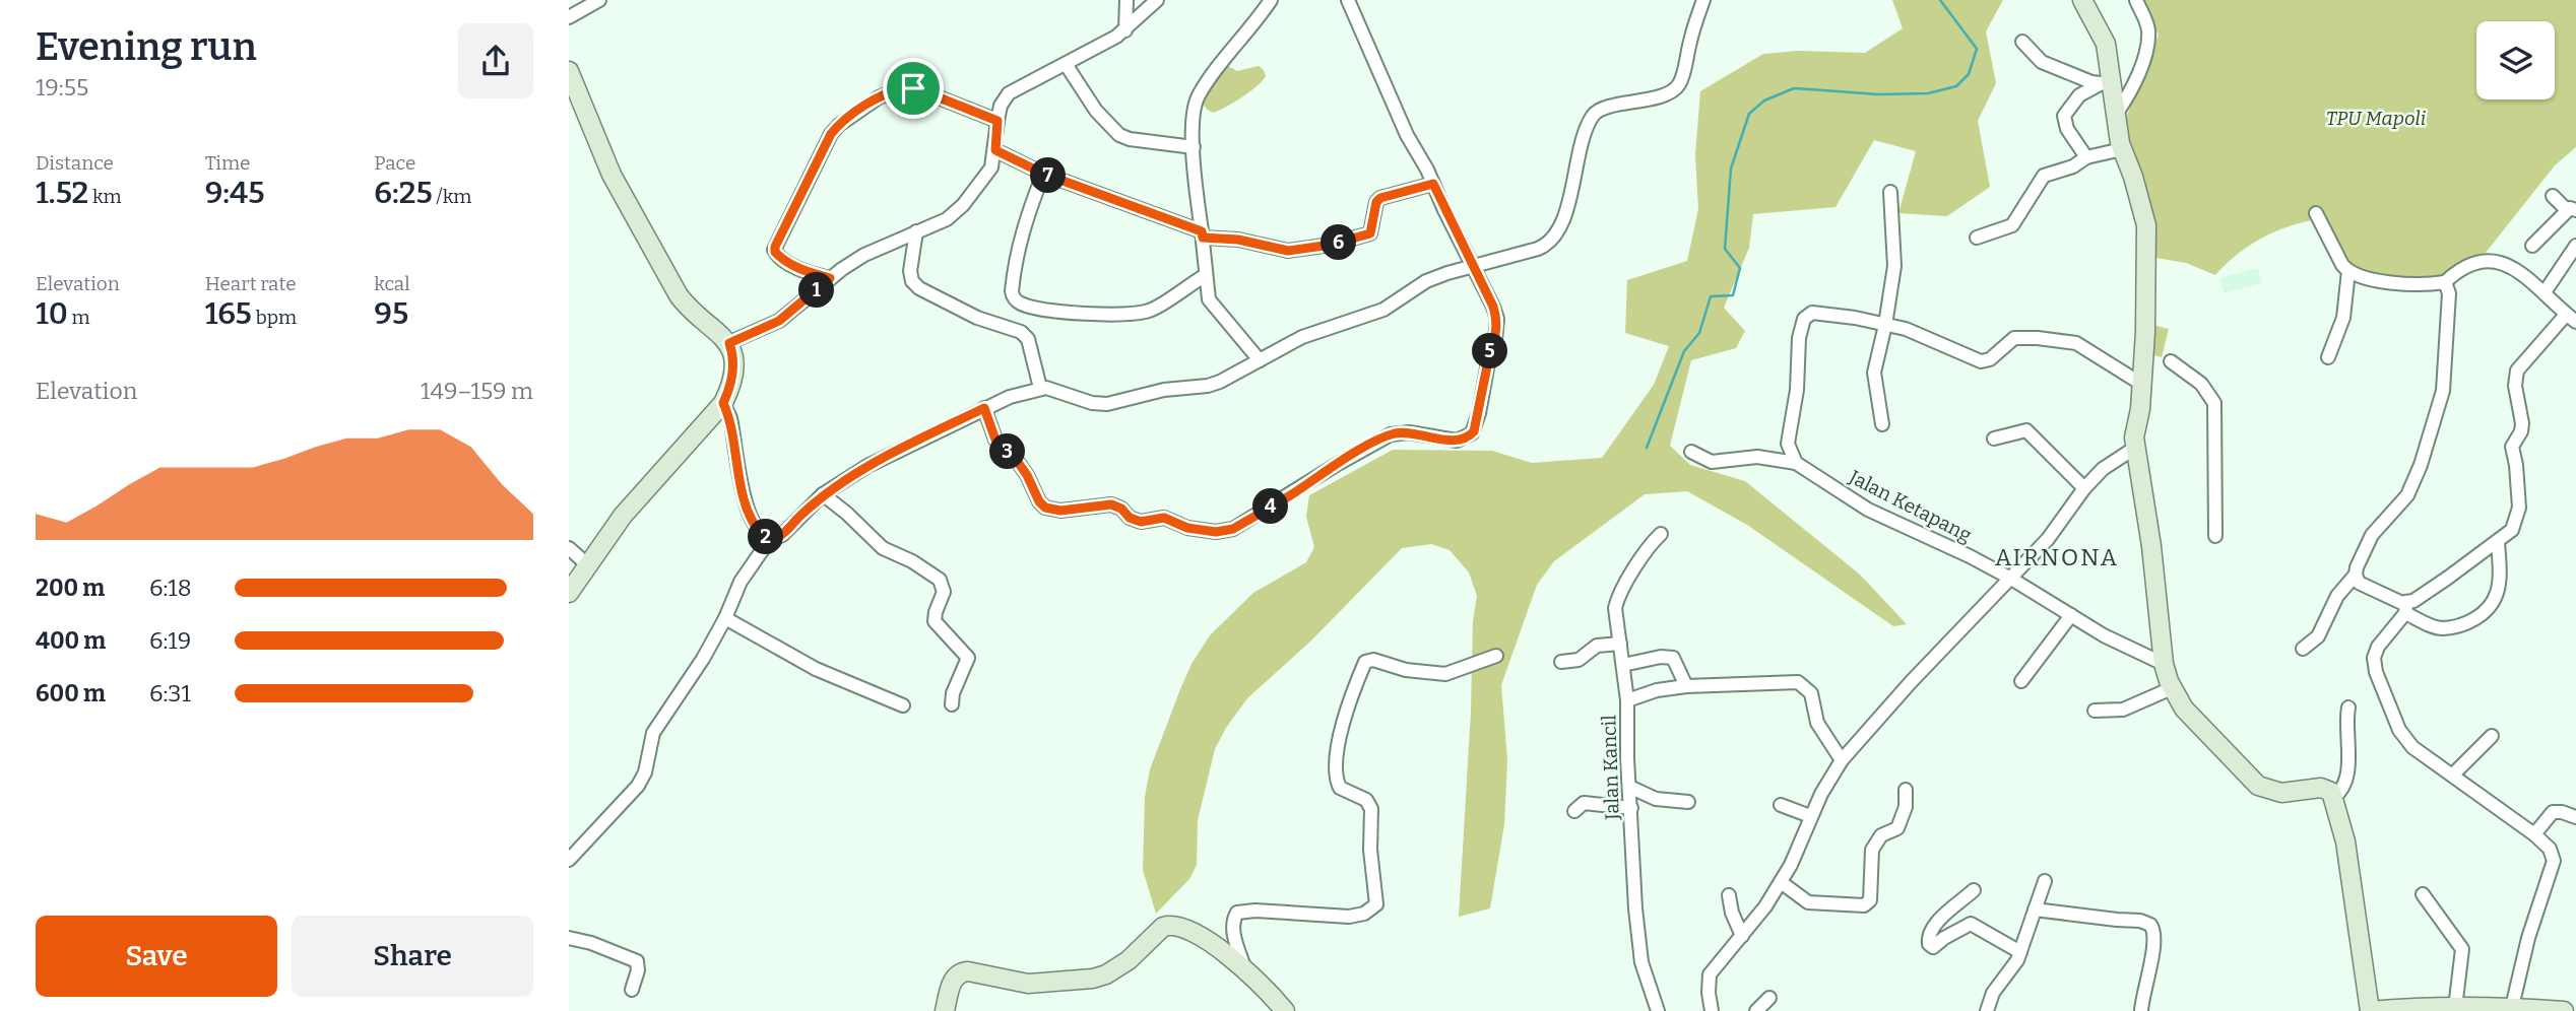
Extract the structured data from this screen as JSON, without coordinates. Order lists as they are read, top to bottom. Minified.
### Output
{"streets":{"street":["Jalan Ketapang","Jalan Kancil"]},"districts":["AIRNONA"],"parks":["TPU Mapoli"],"page":{"heading":["Evening run","19:55"],"stats":[["Distance","1.52 km"],["Time","9:45"],["Pace","6:25 /km"],["Elevation","10 m"],["Heart rate","165 bpm"],["kcal","95"]],"pins":["7","6","1","5","3","4","2"],"chart":["Elevation","149–159 m"],"list":[{"name":"200 m","note":"6:18"},{"name":"400 m","note":"6:19"},{"name":"600 m","note":"6:31"}],"buttons":["Save","Share"]}}
